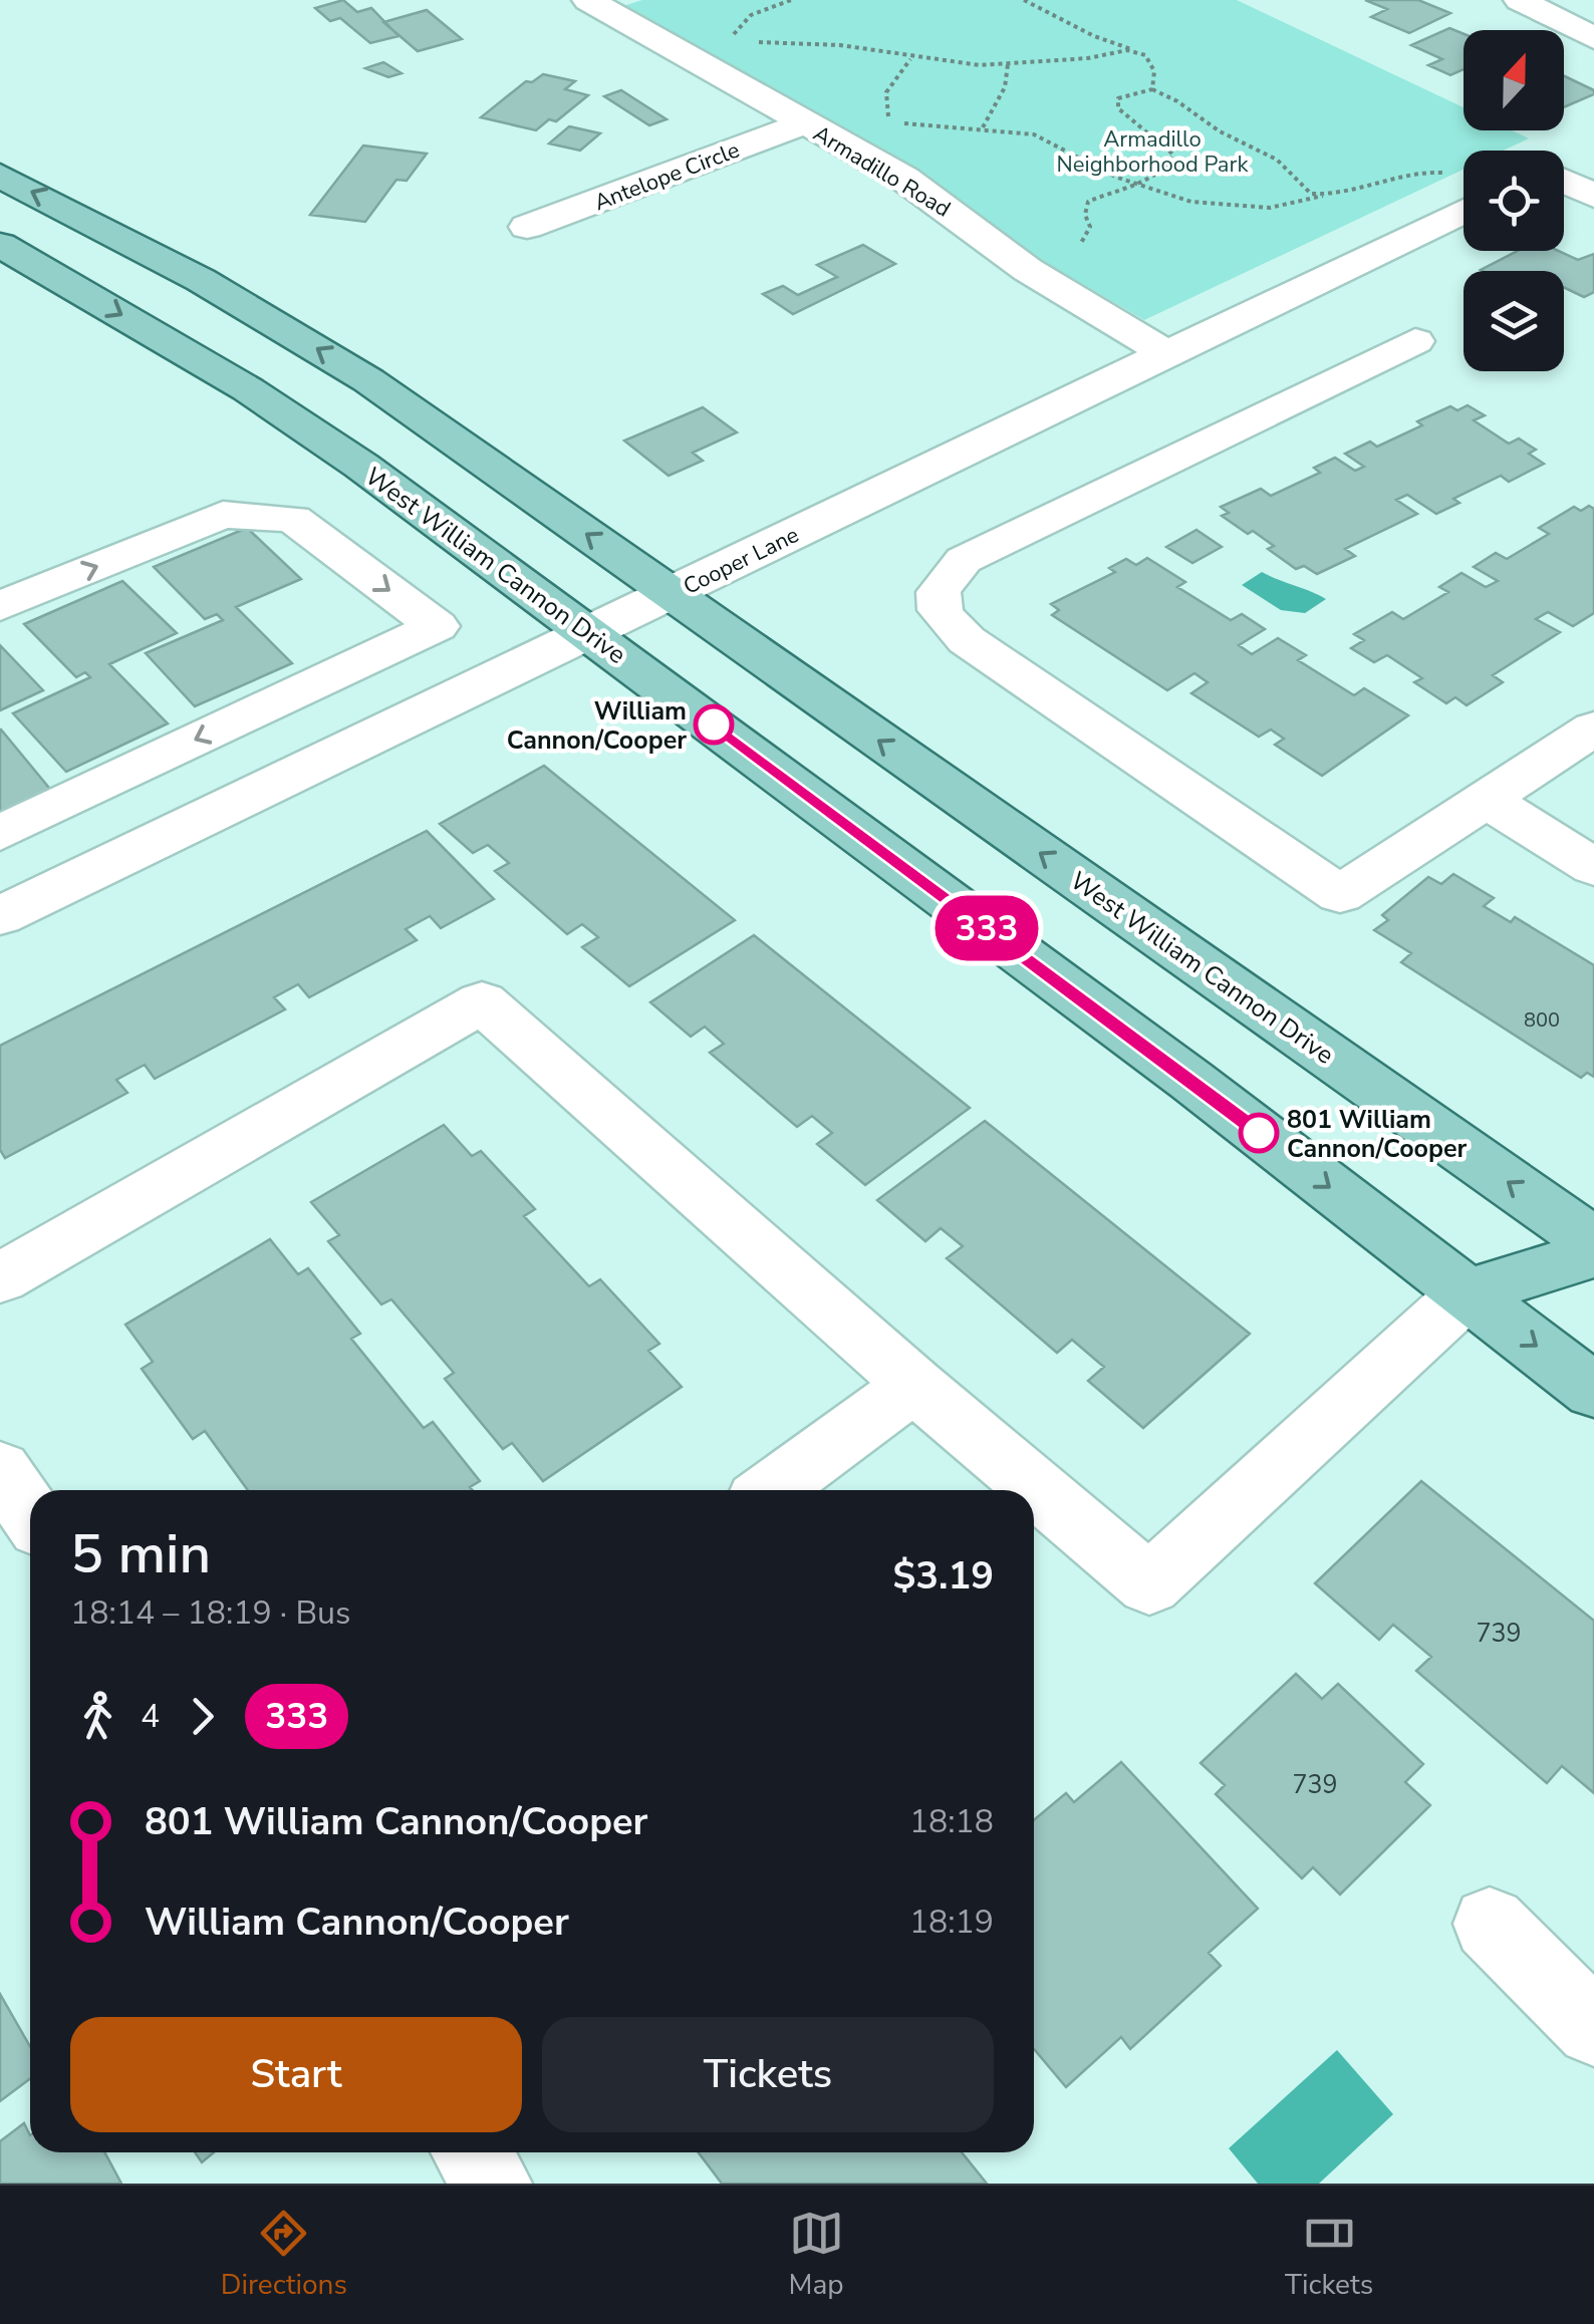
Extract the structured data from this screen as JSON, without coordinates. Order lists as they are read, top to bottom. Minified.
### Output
{"streets":{"main road":["West William Cannon Drive"],"street":["Armadillo Road","Antelope Circle","Cooper Lane"]},"crossings":[["Armadillo Road","Antelope Circle"],["Armadillo Road","Cooper Lane"],["Cooper Lane","West William Cannon Drive"]],"parks":["Armadillo Neighborhood Park"],"places":["William Cannon/Cooper","801 William Cannon/Cooper"],"lines":["bus line 333"],"house_numbers":["800","739","739"],"north":"top","page":{"on_map":"333","heading":["5 min","18:14 – 18:19 · Bus","$3.19"],"legs":["4","333"],"list":[{"name":"801 William Cannon/Cooper","value":"18:18"},{"name":"William Cannon/Cooper","value":"18:19"}],"buttons":["Start","Tickets"],"tabs":["Directions","Map","Tickets"]}}
